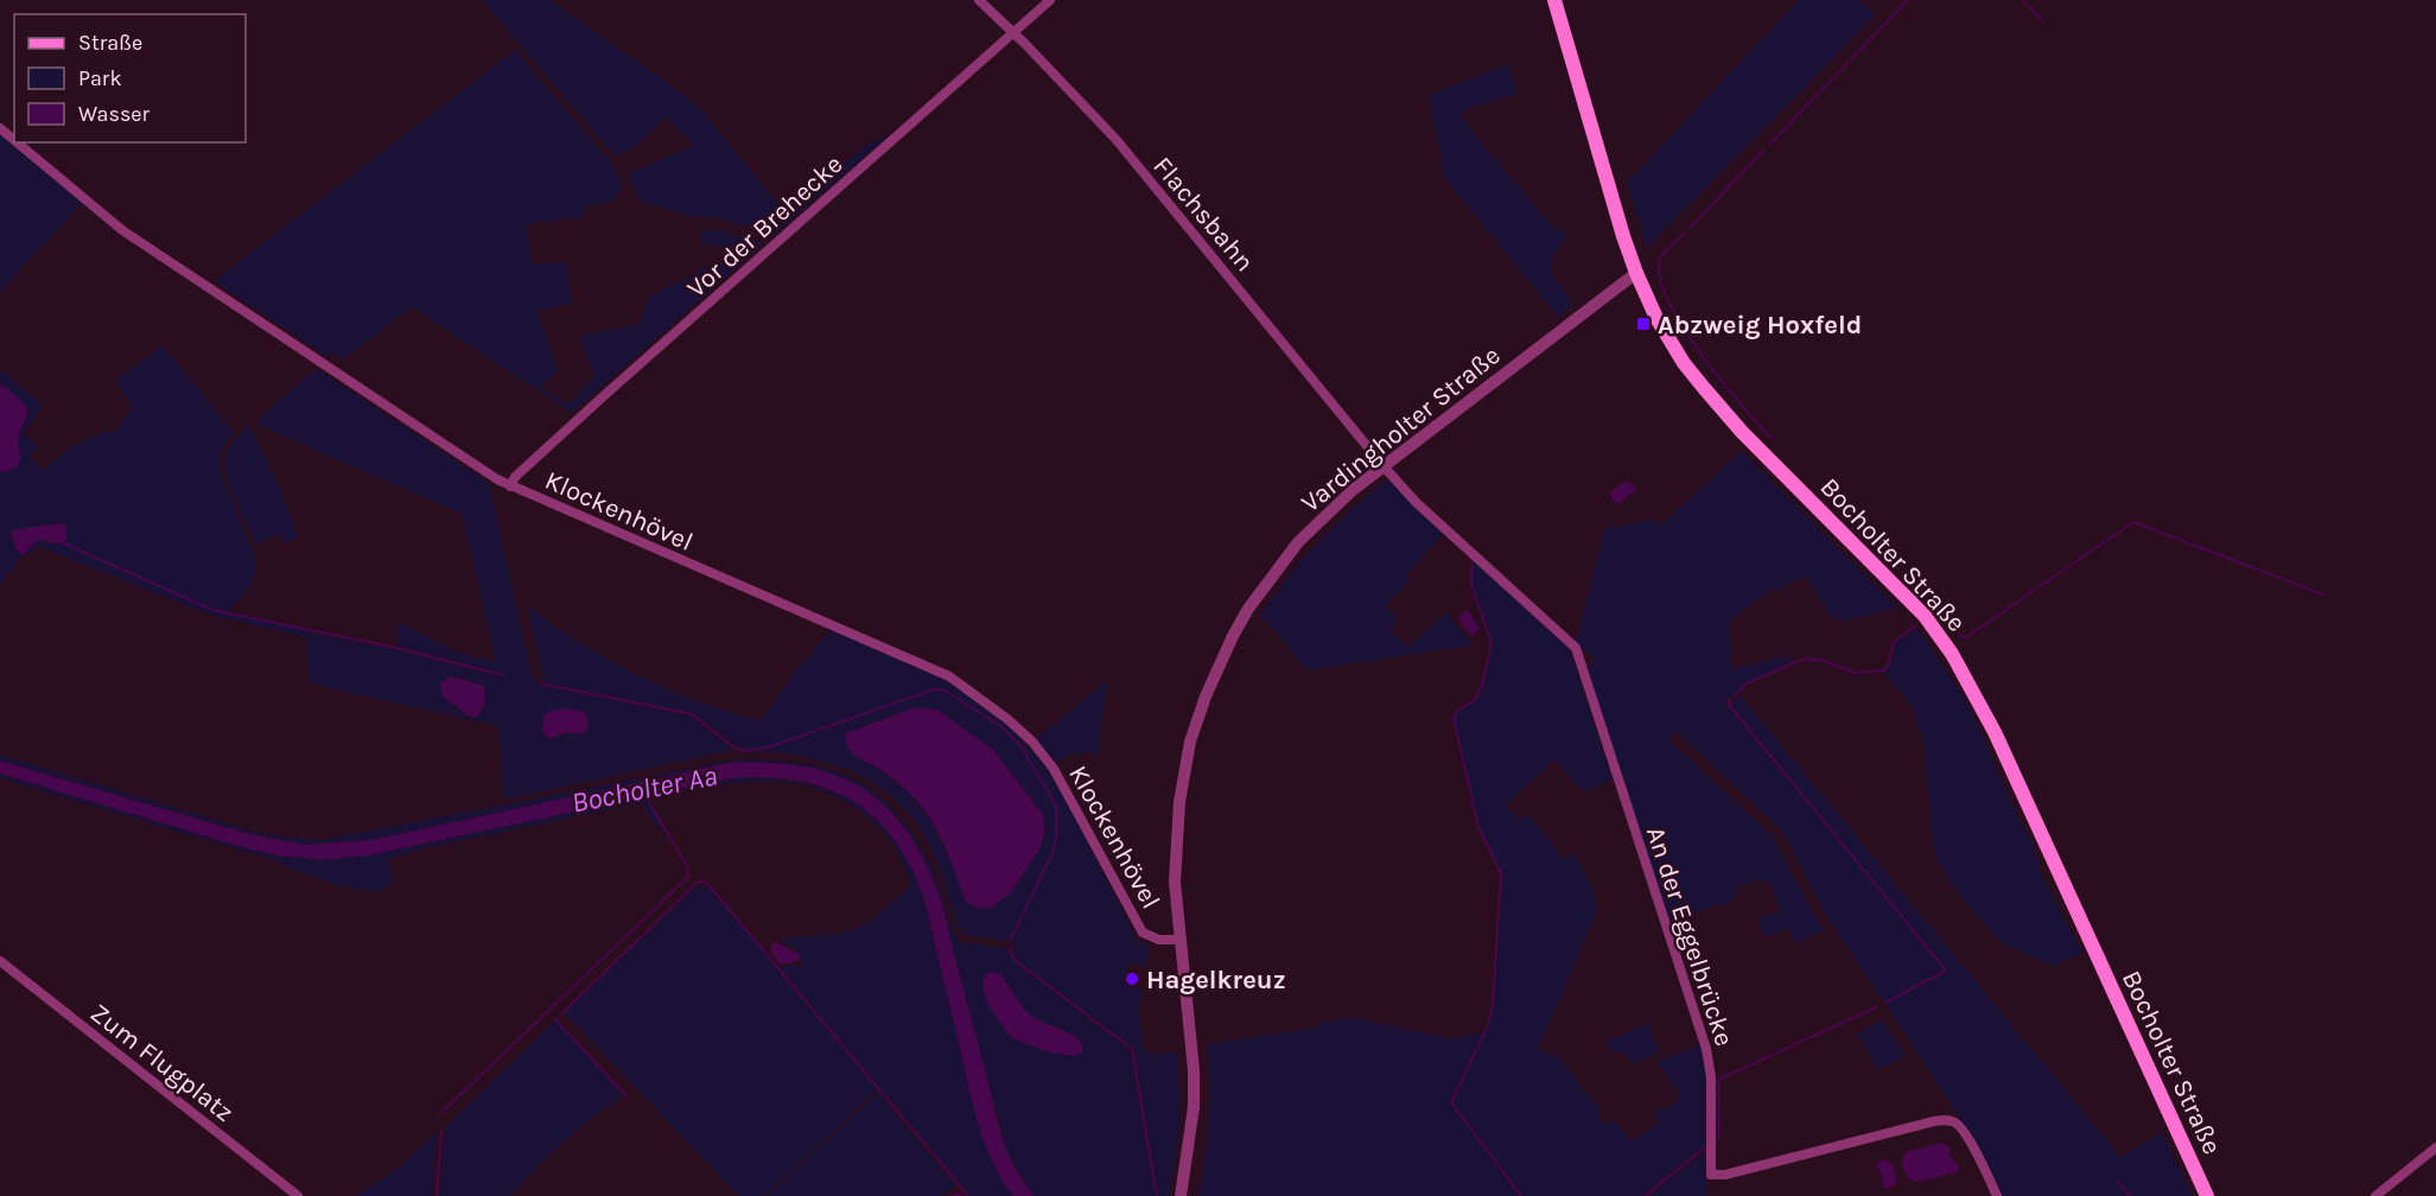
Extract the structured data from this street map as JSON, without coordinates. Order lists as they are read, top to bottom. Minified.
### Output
{"streets":{"main road":["Bocholter Straße"],"street":["Flachsbahn","Vor der Brehecke","Vardingholter Straße","Klockenhövel","An der Eggelbrücke","Zum Flugplatz"]},"crossings":[["Flachsbahn","Vor der Brehecke"],["Flachsbahn","Vardingholter Straße"],["Flachsbahn","An der Eggelbrücke"],["Vor der Brehecke","Klockenhövel"],["Vardingholter Straße","Klockenhövel"],["Vardingholter Straße","Bocholter Straße"],["Vardingholter Straße","An der Eggelbrücke"]],"water":["Bocholter Aa"],"places":{"transit":["Abzweig Hoxfeld"],"other":["Hagelkreuz"]},"legend":["Straße","Park","Wasser"]}
